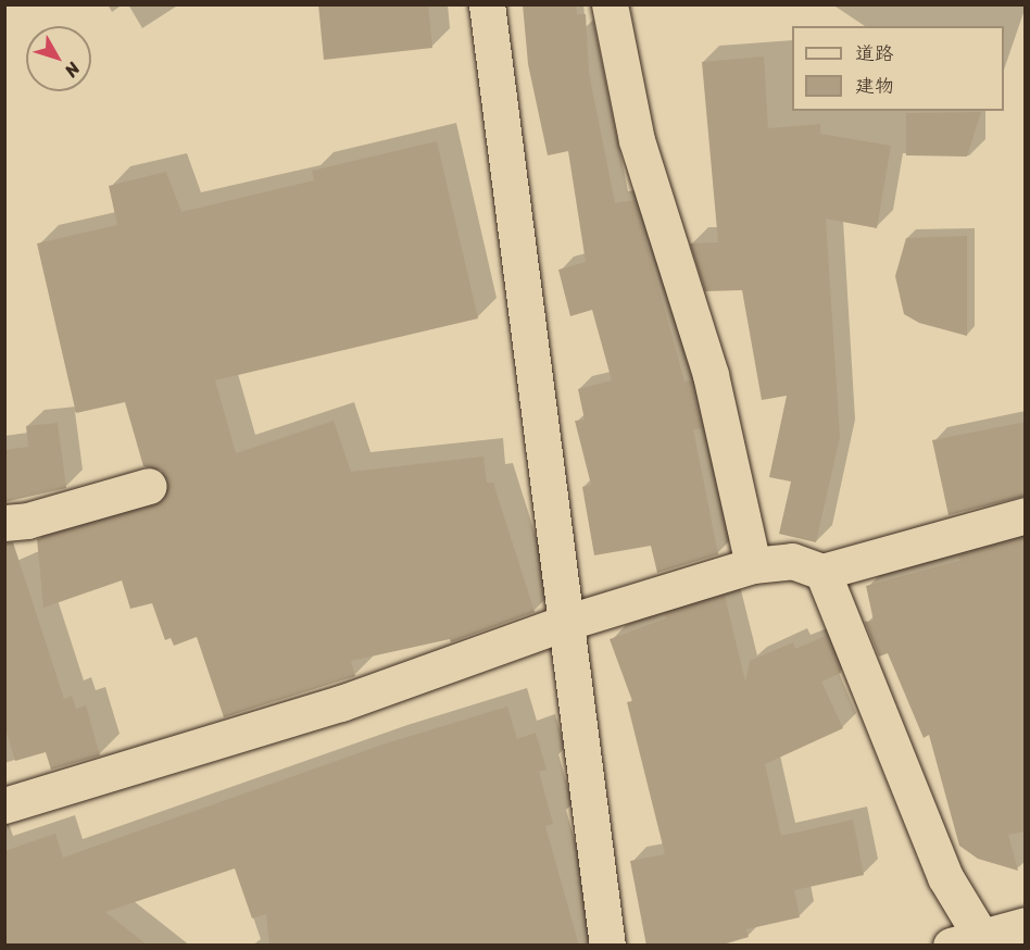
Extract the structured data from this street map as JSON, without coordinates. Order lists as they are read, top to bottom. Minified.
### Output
{"legend":["道路","建物"],"north":"bottom right"}
